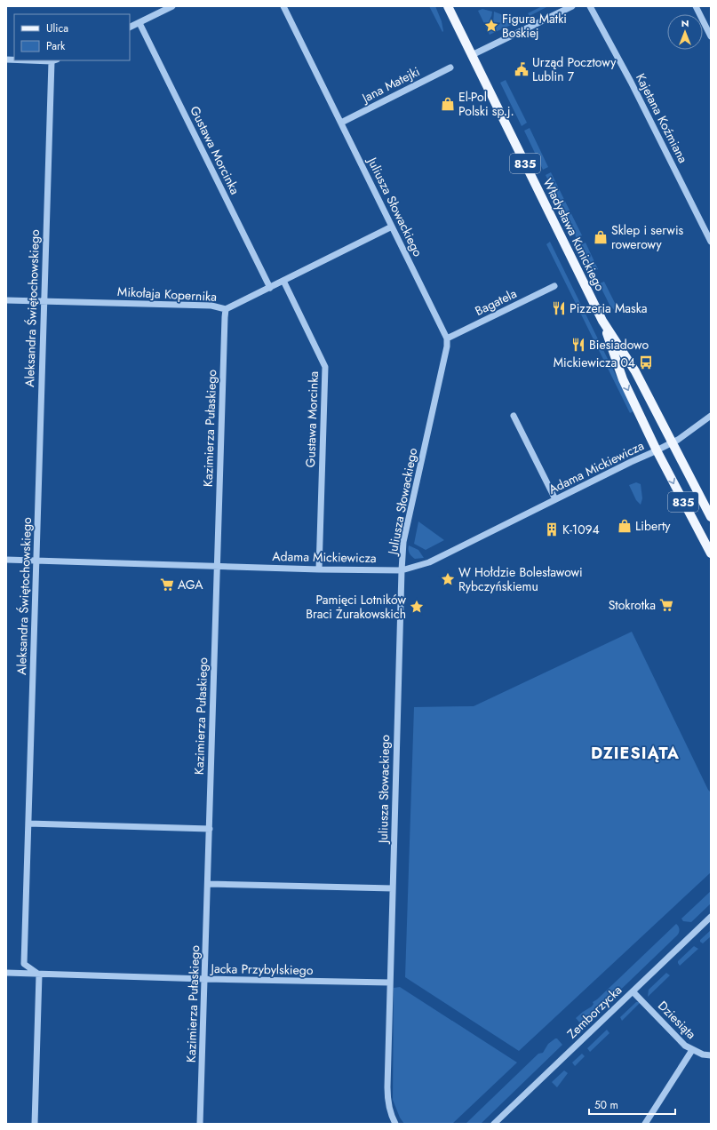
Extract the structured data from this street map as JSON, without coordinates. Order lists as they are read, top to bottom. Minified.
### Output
{"streets":{"main road":["835","Władysława Kunickiego"],"street":["Jana Matejki","Kajetana Koźmiana","Gustawa Morcinka","Juliusza Słowackiego","Mikołaja Kopernika","Bagatela","Aleksandra Świętochowskiego","Kazimierza Pułaskiego","Adama Mickiewicza","Jacka Przybylskiego","Zemborzycka","Dziesiąta"]},"crossings":[["Jana Matejki","Juliusza Słowackiego"],["Gustawa Morcinka","Mikołaja Kopernika"],["Gustawa Morcinka","Adama Mickiewicza"],["Juliusza Słowackiego","Mikołaja Kopernika"],["Juliusza Słowackiego","Bagatela"],["Juliusza Słowackiego","Adama Mickiewicza"],["Juliusza Słowackiego","Jacka Przybylskiego"],["Władysława Kunickiego","Adama Mickiewicza"],["Mikołaja Kopernika","Aleksandra Świętochowskiego"],["Mikołaja Kopernika","Kazimierza Pułaskiego"],["Aleksandra Świętochowskiego","Adama Mickiewicza"],["Aleksandra Świętochowskiego","Jacka Przybylskiego"],["Kazimierza Pułaskiego","Adama Mickiewicza"],["Kazimierza Pułaskiego","Jacka Przybylskiego"],["Zemborzycka","Dziesiąta"]],"districts":["DZIESIĄTA"],"places":{"place":["Figura Matki Boskiej","W Hołdzie Bolesławowi Rybczyńskiemu","Pamięci Lotników Braci Żurakowskich"],"public building":["Urząd Pocztowy Lublin 7"],"shop":["El-Pol Polski sp.j.","Sklep i serwis rowerowy","Liberty"],"restaurant":["Pizzeria Maska","Biesiadowo"],"bus stop":["Mickiewicza 04"],"building":["K-1094"],"supermarket":["AGA","Stokrotka"]},"legend":["Ulica","Park"],"scale_bar":"50 m","north":"top"}
